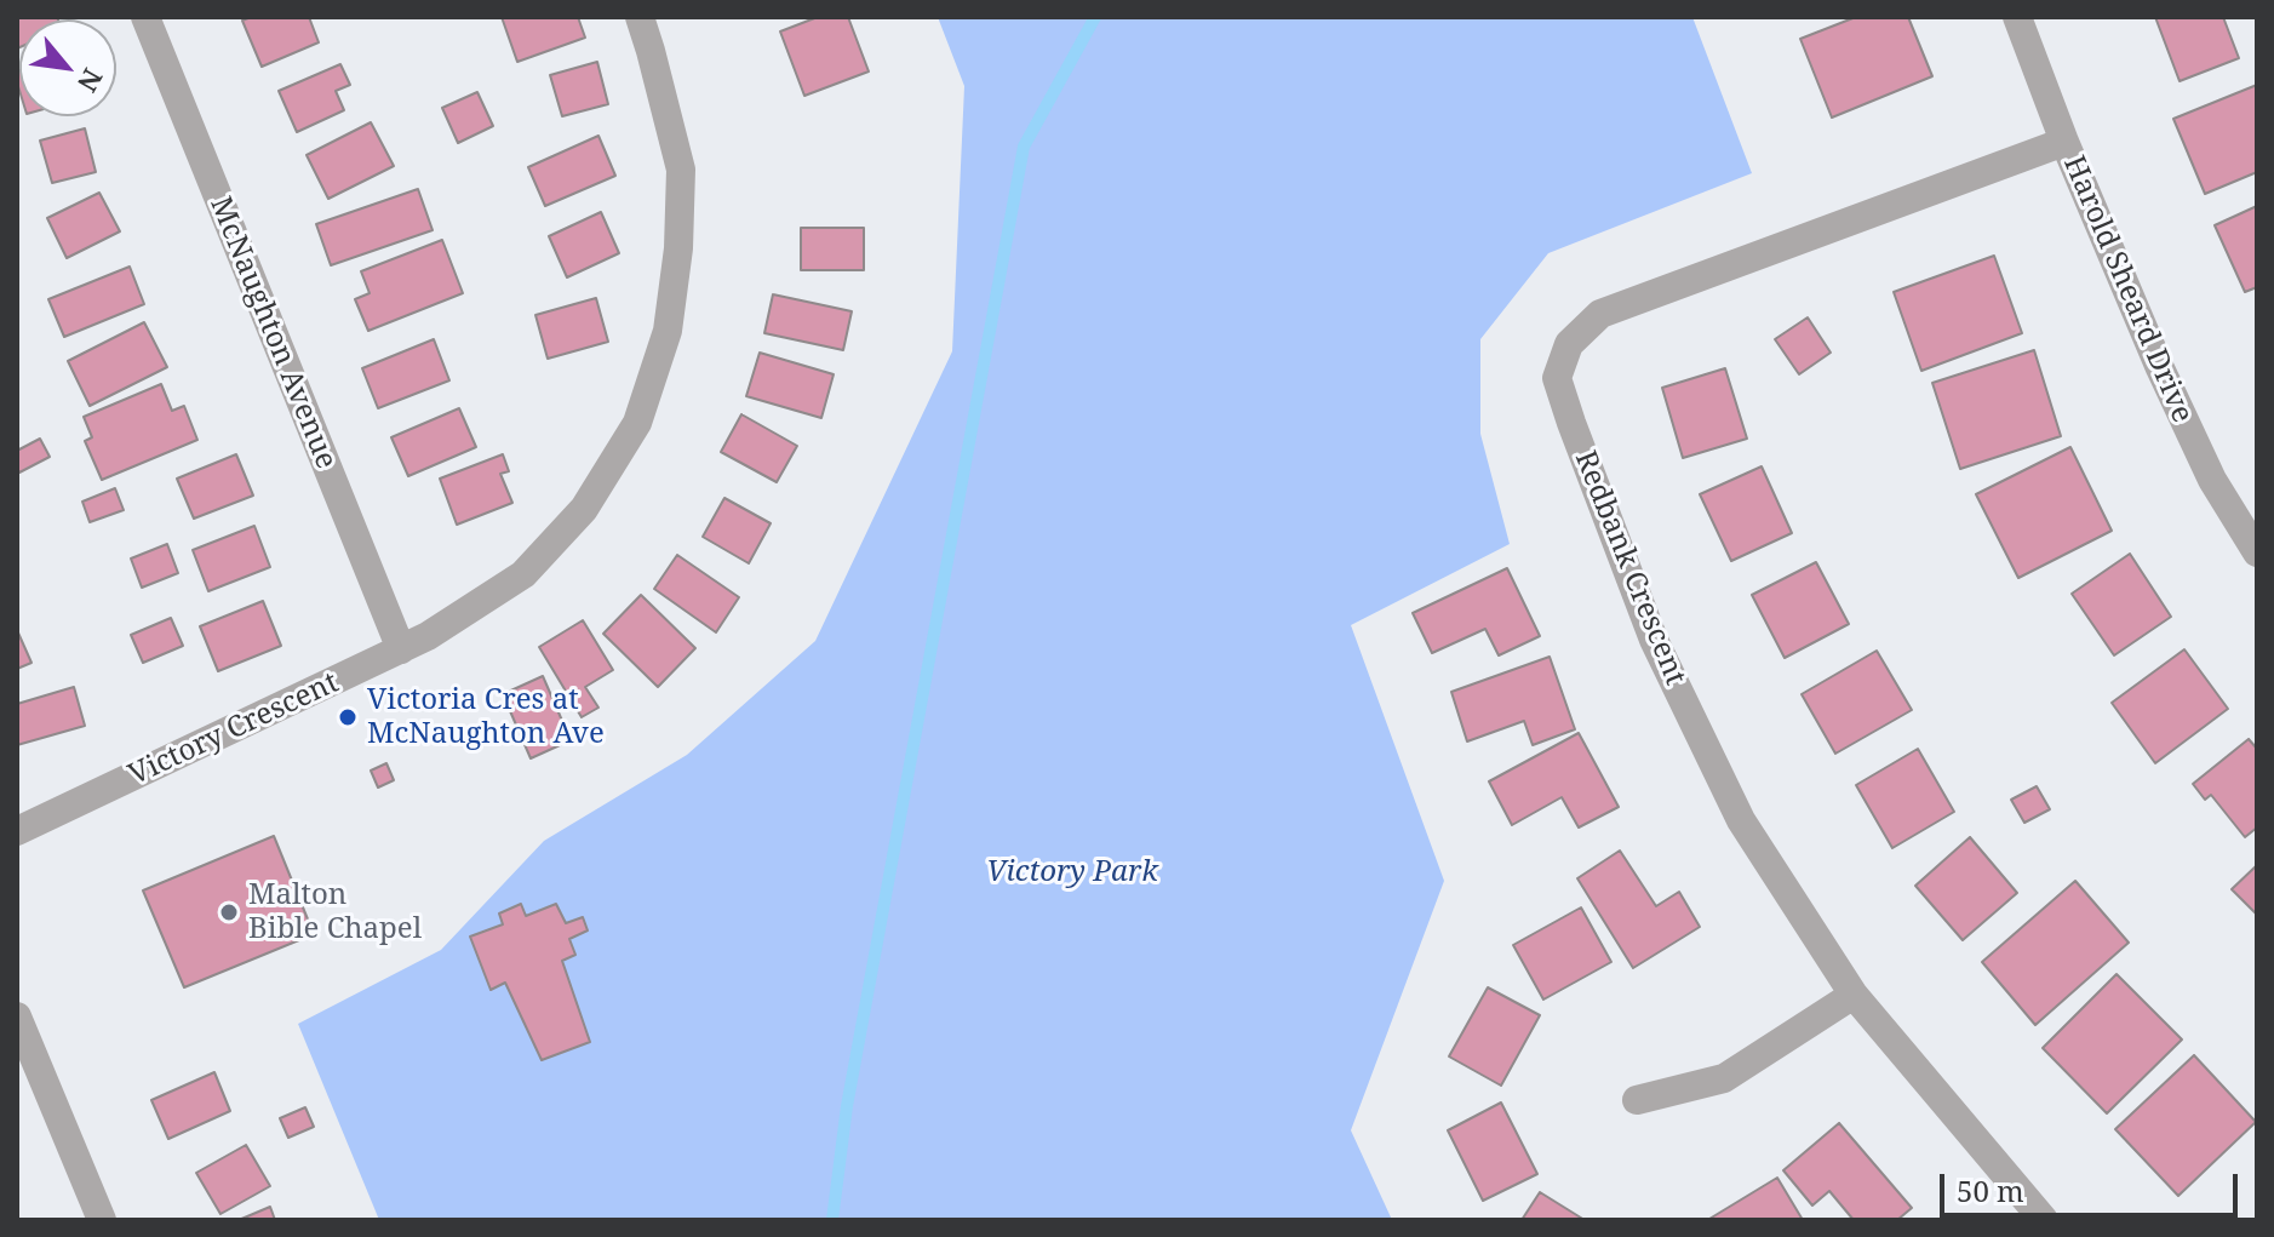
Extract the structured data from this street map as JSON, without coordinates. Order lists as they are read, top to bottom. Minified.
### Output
{"streets":{"street":["Harold Sheard Drive","McNaughton Avenue","Redbank Crescent","Victory Crescent"]},"crossings":[["Harold Sheard Drive","Redbank Crescent"],["McNaughton Avenue","Victory Crescent"]],"parks":["Victory Park"],"places":["Victoria Cres at McNaughton Ave","Malton Bible Chapel"],"scale_bar":"50 m","north":"bottom right"}
